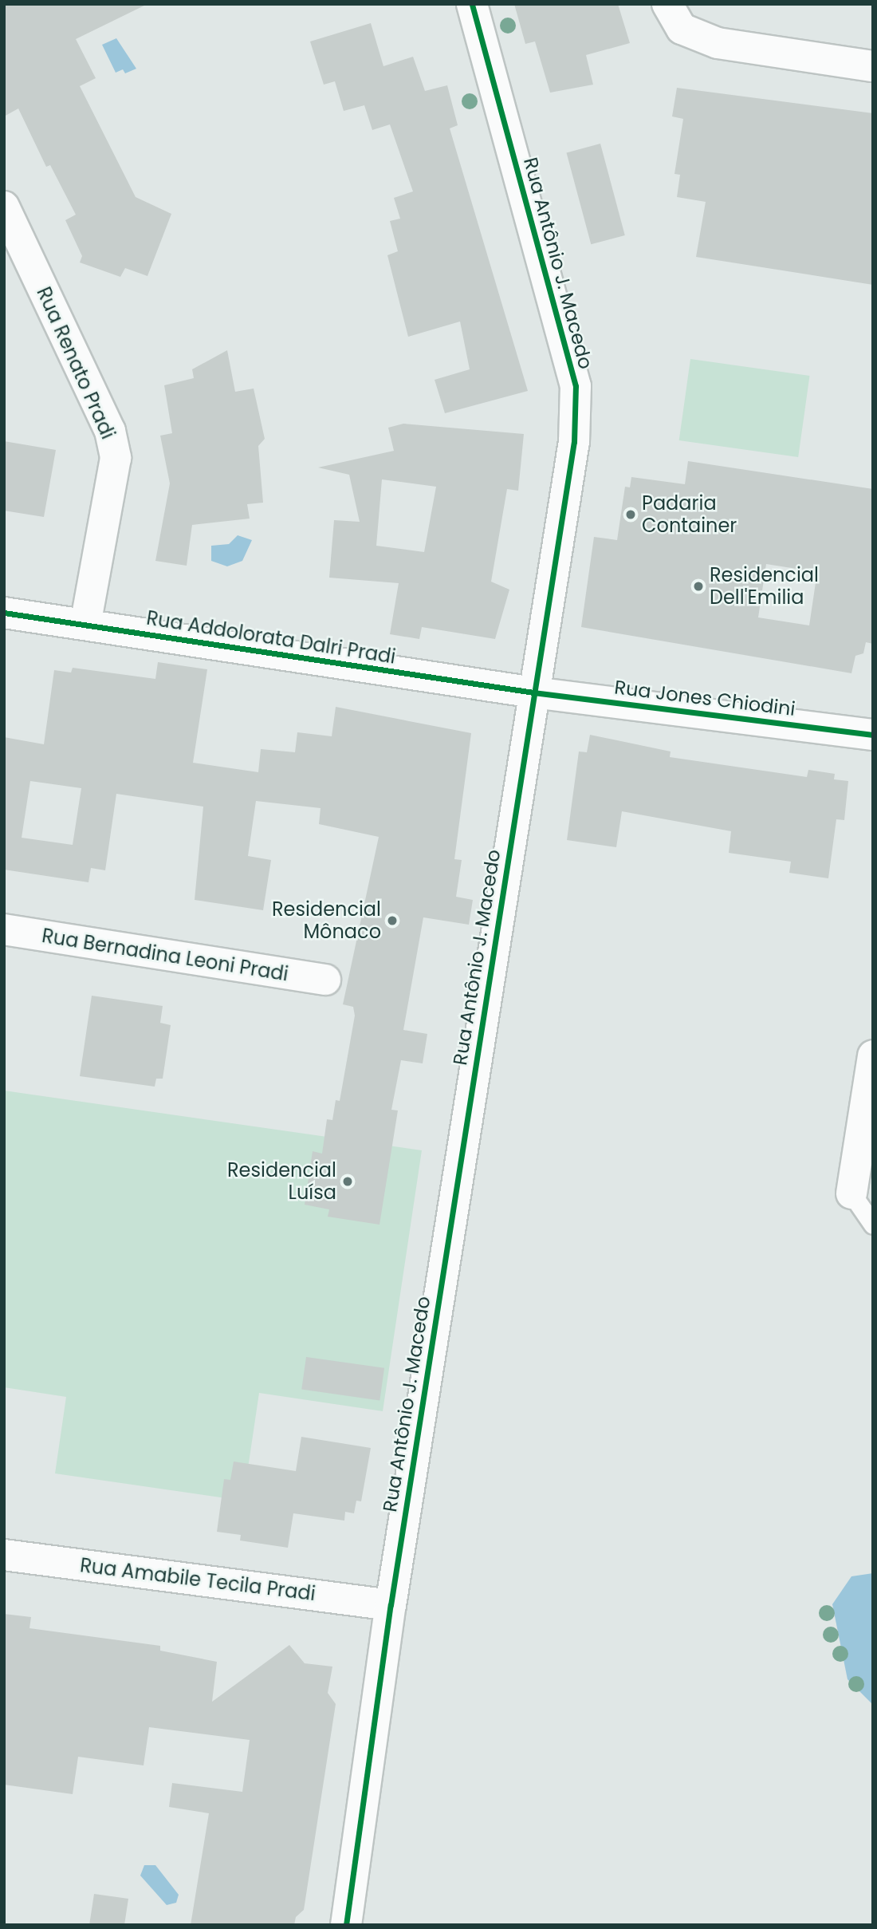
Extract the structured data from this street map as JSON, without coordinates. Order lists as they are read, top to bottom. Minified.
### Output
{"streets":{"street":["Rua Antônio J. Macedo","Rua Renato Pradi","Rua Addolorata Dalri Pradi","Rua Jones Chiodini","Rua Bernadina Leoni Pradi","Rua Amabile Tecila Pradi"]},"crossings":[["Rua Antônio J. Macedo","Rua Addolorata Dalri Pradi"],["Rua Antônio J. Macedo","Rua Jones Chiodini"],["Rua Antônio J. Macedo","Rua Amabile Tecila Pradi"],["Rua Renato Pradi","Rua Addolorata Dalri Pradi"],["Rua Addolorata Dalri Pradi","Rua Jones Chiodini"]],"places":["Padaria Container","Residencial Dell'Emilia","Residencial Mônaco","Residencial Luísa"]}
